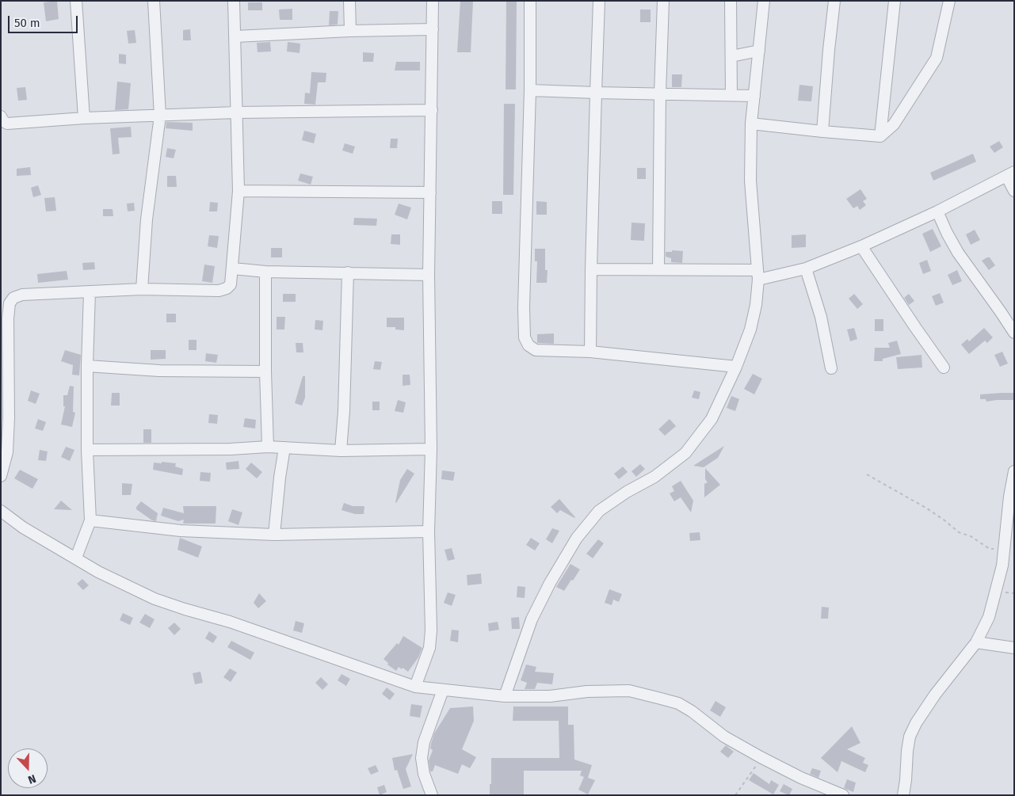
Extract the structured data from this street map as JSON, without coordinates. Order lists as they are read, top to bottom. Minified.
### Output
{"scale_bar":"50 m","north":"bottom"}
